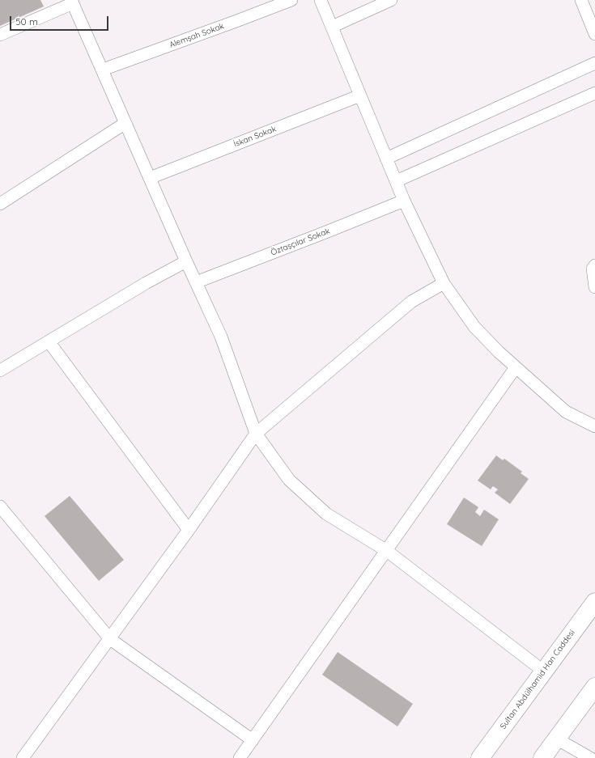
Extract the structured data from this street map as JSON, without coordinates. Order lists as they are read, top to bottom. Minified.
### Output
{"streets":{"main road":["Sultan Abdülhamid Han Caddesi"],"street":["Alemşah Sokak","İskan Sokak","Öztaşçılar Sokak"]},"scale_bar":"50 m"}
